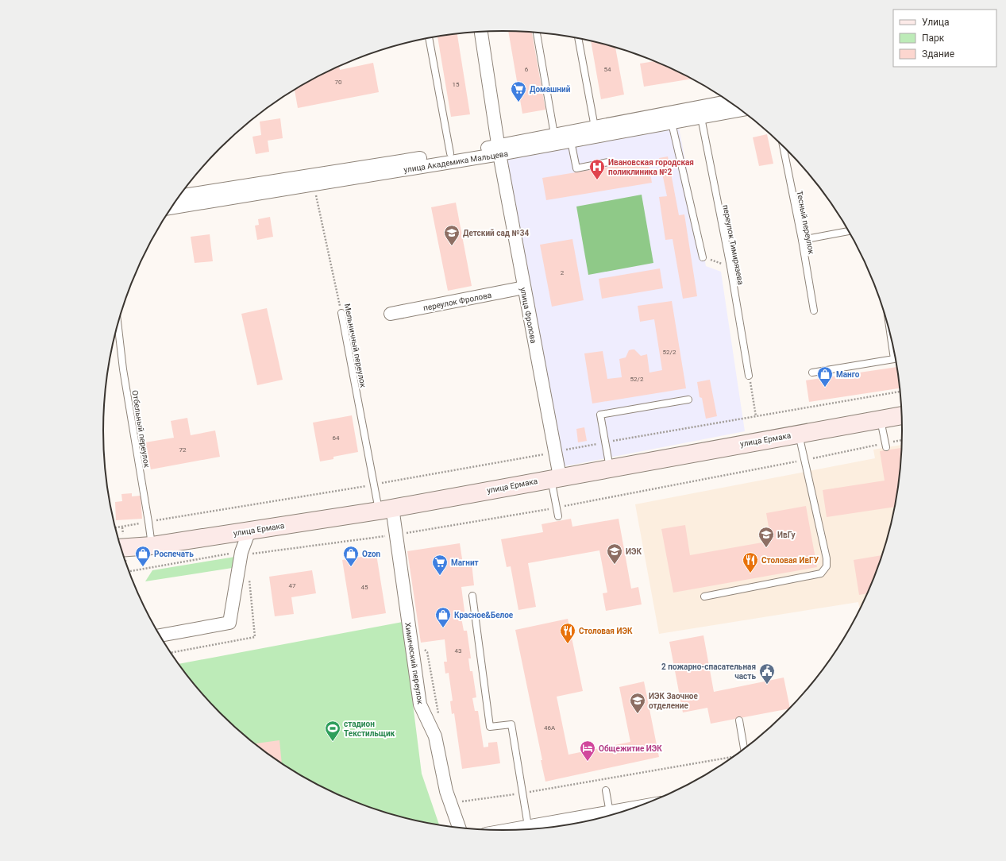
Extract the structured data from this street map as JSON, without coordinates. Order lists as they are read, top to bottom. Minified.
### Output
{"streets":{"main road":["улица Ермака"],"street":["улица Академика Мальцева","переулок Фролова","улица Фролова","Химический переулок"],"lane":["Тесный переулок","переулок Тимирязева","Мельничный переулок","Отбельный переулок"]},"crossings":[["улица Академика Мальцева","переулок Тимирязева"],["улица Академика Мальцева","улица Фролова"],["улица Академика Мальцева","Мельничный переулок"],["переулок Фролова","улица Фролова"],["улица Фролова","улица Ермака"],["Мельничный переулок","улица Ермака"],["Мельничный переулок","Химический переулок"],["Отбельный переулок","улица Ермака"],["улица Ермака","Химический переулок"]],"places":{"supermarket":["Домашний","Магнит"],"hospital":["Ивановская городская поликлиника №2"],"school or university":["Детский сад №34","ИвГу","ИЭК","ИЭК Заочное отделение"],"shop":["Манго","Роспечать","Ozon","Красное&Белое"],"restaurant":["Столовая ИвГУ","Столовая ИЭК"],"public building":["2 пожарно-спасательная часть"],"sports":["стадион Текстильщик"],"hotel":["Общежитие ИЭК"]},"house_numbers":["6","54","70","15","2","52/2","52/2","64","72","47","45","43","46А"],"legend":["Улица","Парк","Здание"]}
